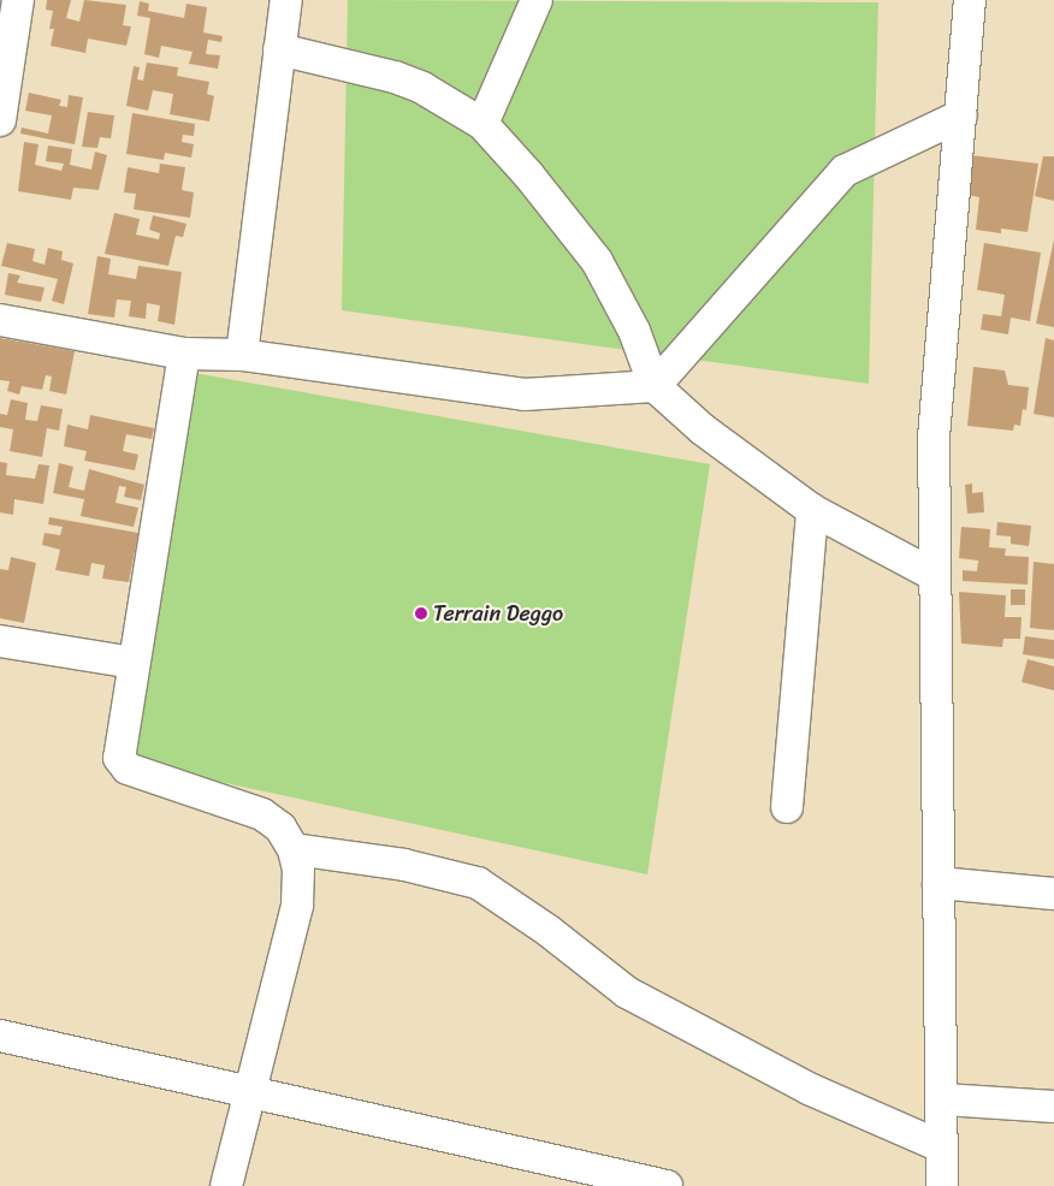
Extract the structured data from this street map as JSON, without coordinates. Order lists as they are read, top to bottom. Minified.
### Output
{"places":["Terrain Deggo"]}
